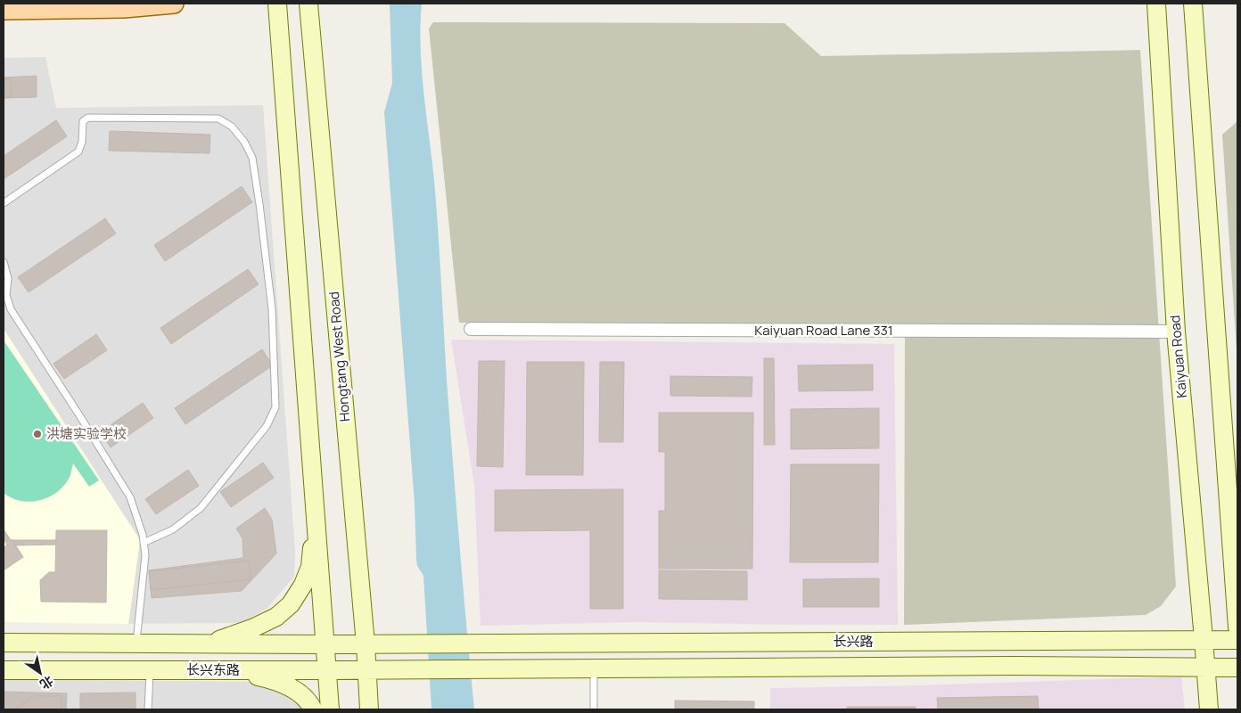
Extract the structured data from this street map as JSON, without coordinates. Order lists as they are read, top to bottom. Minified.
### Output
{"streets":{"main road":["Hongtang West Road","Kaiyuan Road","长兴路","长兴东路"],"street":["Kaiyuan Road Lane 331"]},"crossings":[["Kaiyuan Road Lane 331","Kaiyuan Road"],["Hongtang West Road","长兴东路"],["Kaiyuan Road","长兴路"],["长兴路","长兴东路"]],"places":["洪塘实验学校"],"north":"bottom right"}
